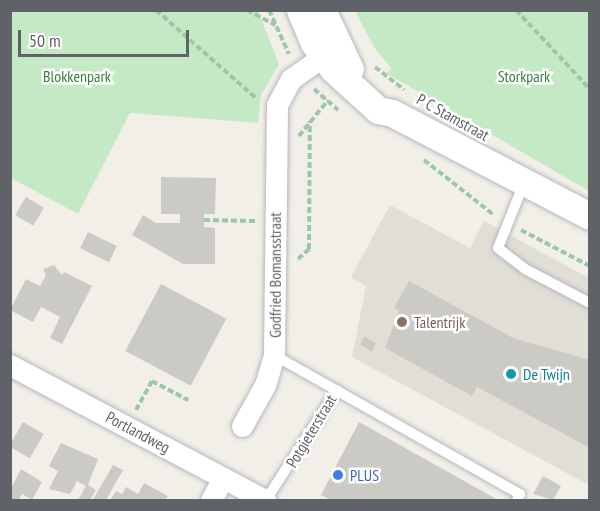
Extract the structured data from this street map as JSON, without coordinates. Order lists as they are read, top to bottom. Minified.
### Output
{"streets":{"street":["P C Stamstraat","Godfried Bomansstraat","Portlandweg"],"lane":["Potgieterstraat"]},"crossings":[["Godfried Bomansstraat","Potgieterstraat"],["Potgieterstraat","Portlandweg"]],"parks":["Blokkenpark","Storkpark"],"places":["Talentrijk","De Twijn","PLUS"],"scale_bar":"50 m"}
